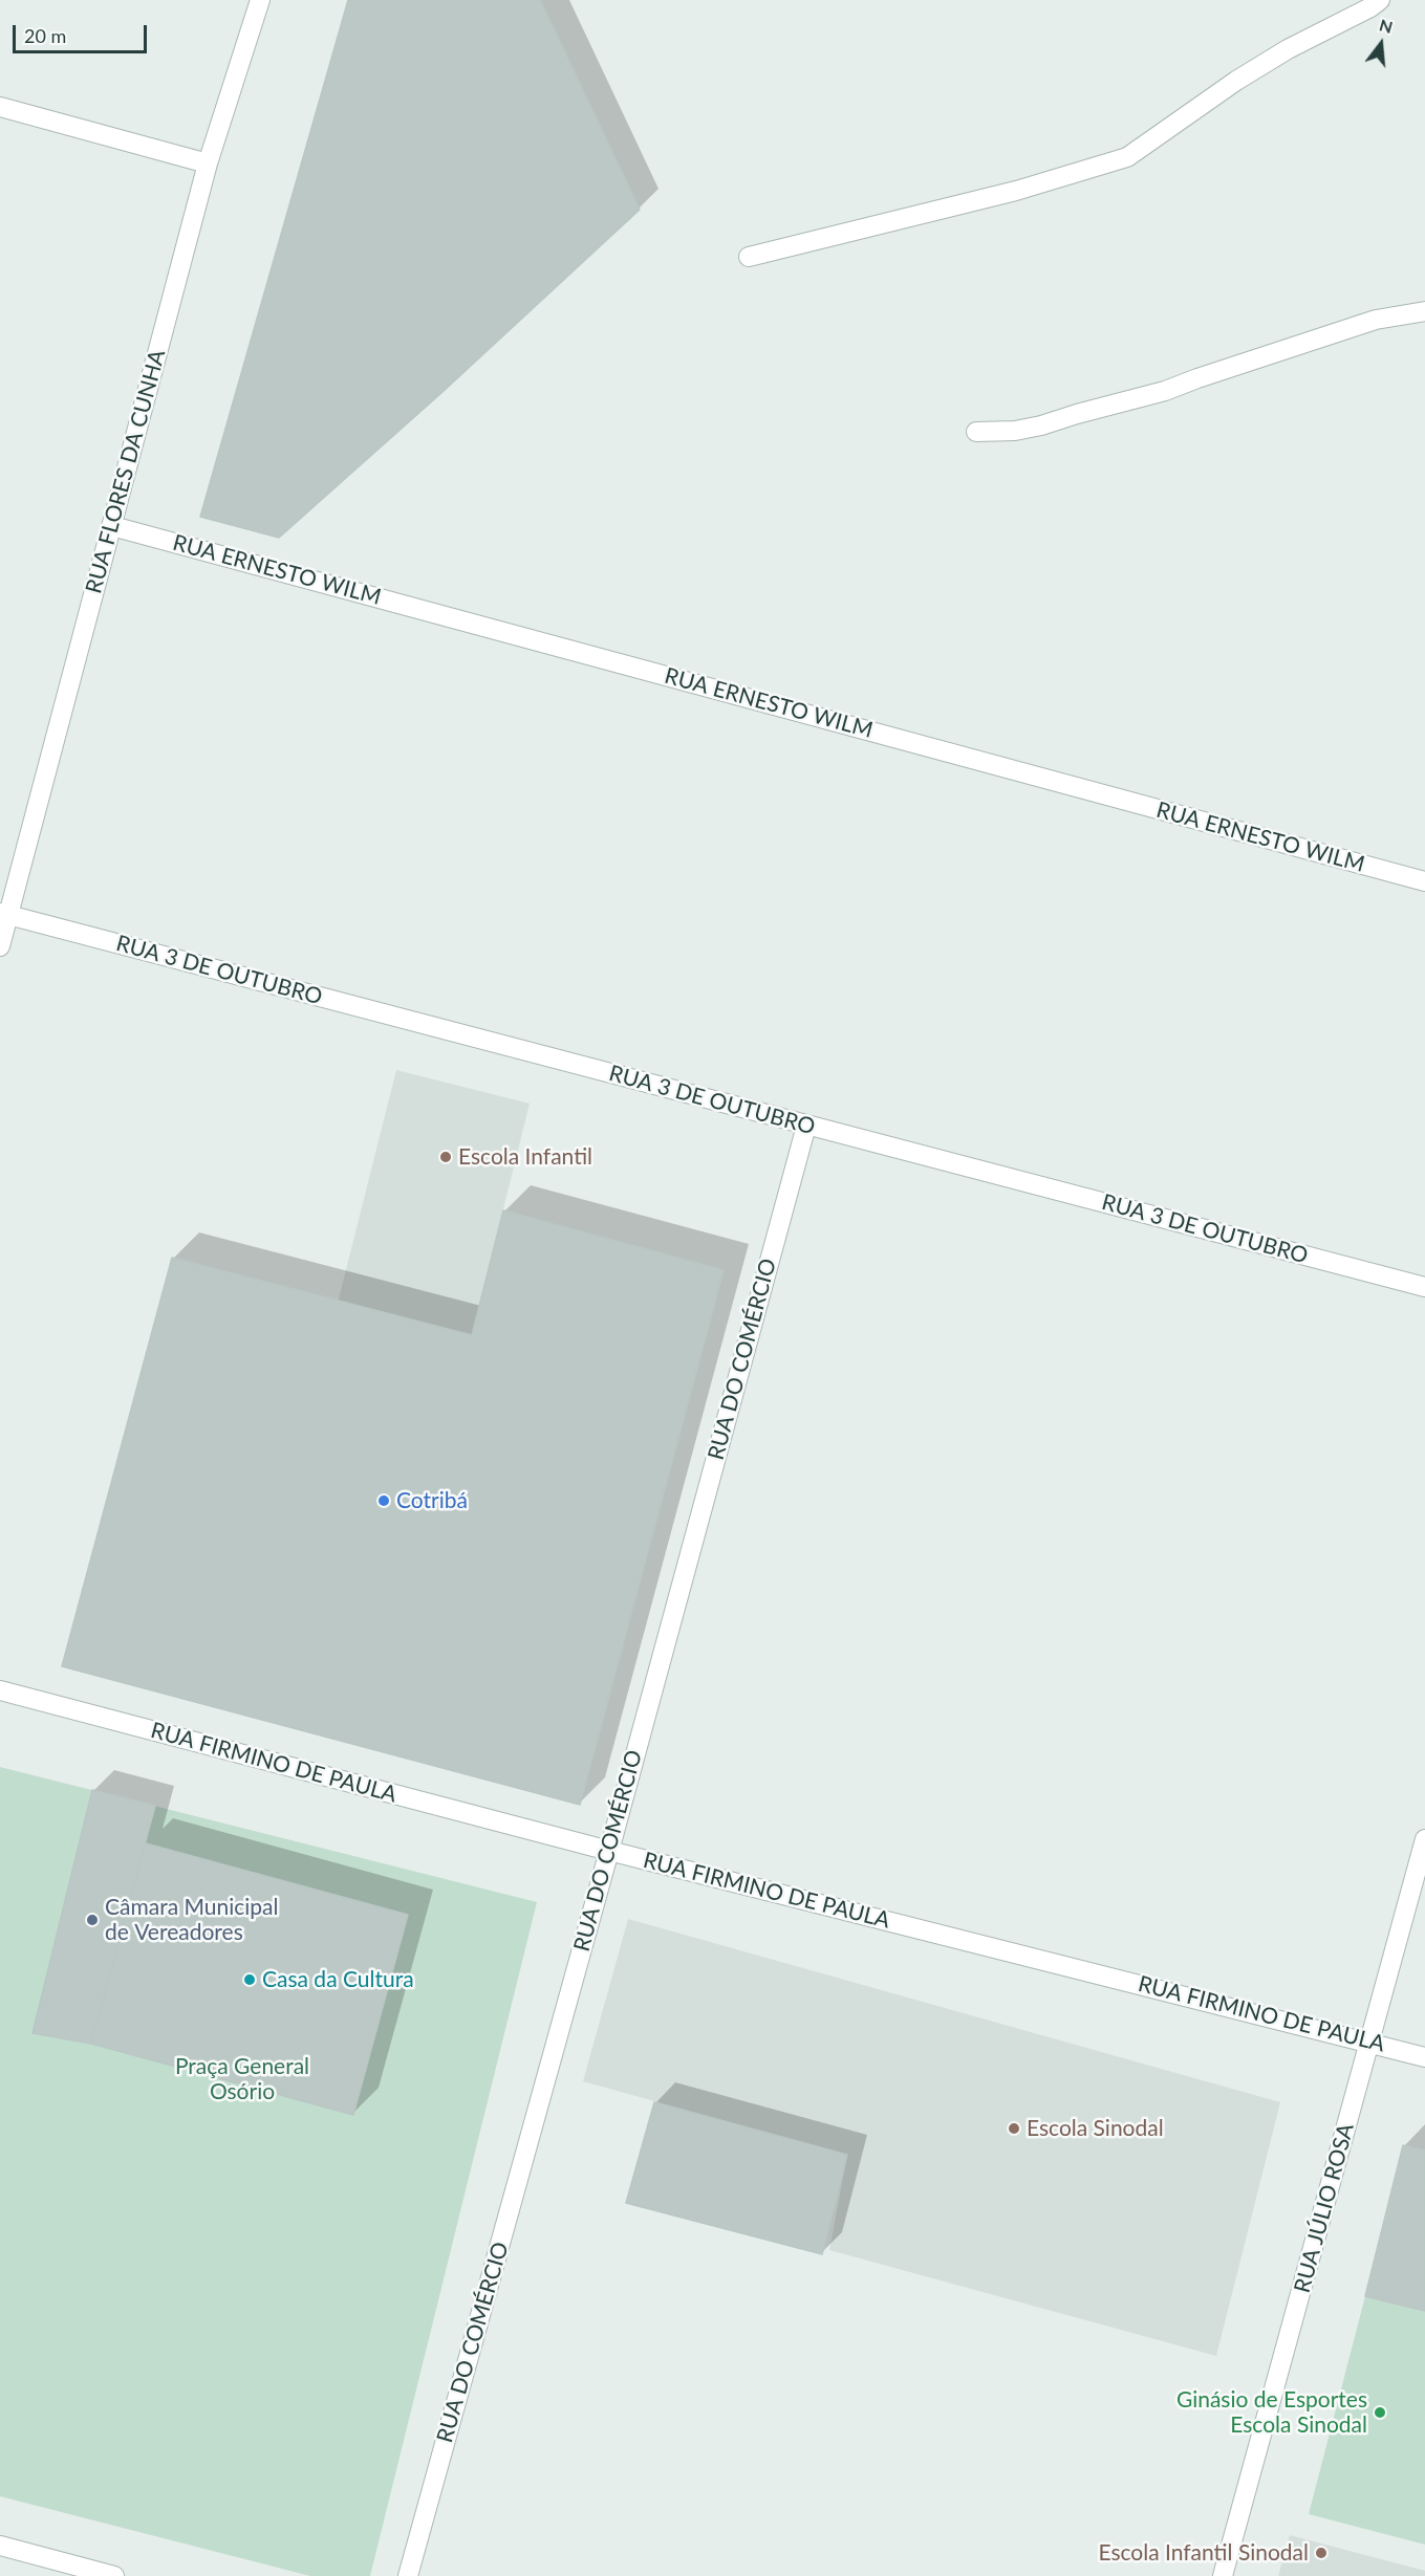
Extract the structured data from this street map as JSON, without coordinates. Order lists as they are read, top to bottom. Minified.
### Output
{"streets":{"street":["RUA FLORES DA CUNHA","RUA ERNESTO WILM","RUA 3 DE OUTUBRO","RUA DO COMÉRCIO","RUA FIRMINO DE PAULA","RUA JÚLIO ROSA"]},"crossings":[["RUA FLORES DA CUNHA","RUA ERNESTO WILM"],["RUA FLORES DA CUNHA","RUA 3 DE OUTUBRO"],["RUA 3 DE OUTUBRO","RUA DO COMÉRCIO"],["RUA DO COMÉRCIO","RUA FIRMINO DE PAULA"],["RUA FIRMINO DE PAULA","RUA JÚLIO ROSA"]],"parks":["Praça General Osório"],"places":["Escola Infantil","Cotribá","Câmara Municipal de Vereadores","Casa da Cultura","Escola Sinodal","Ginásio de Esportes Escola Sinodal","Escola Infantil Sinodal"],"scale_bar":"20 m","north":"top"}
